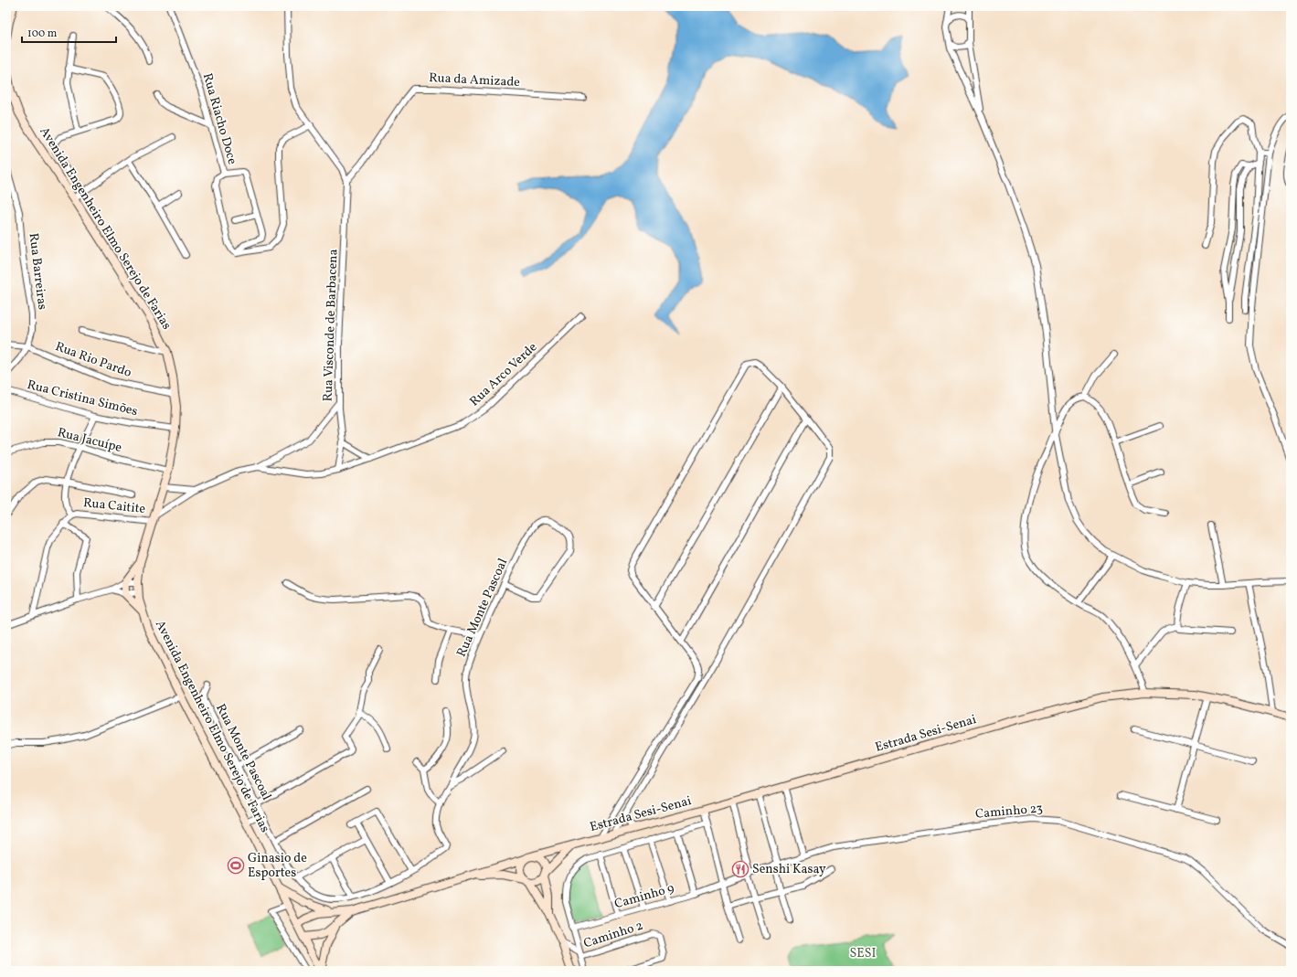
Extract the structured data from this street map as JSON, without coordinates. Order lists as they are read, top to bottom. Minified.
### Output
{"streets":{"street":["Rua da Amizade","Rua Riacho Doce","Avenida Engenheiro Elmo Serejo de Farias","Rua Barreiras","Rua Visconde de Barbacena","Rua Rio Pardo","Rua Arco Verde","Rua Cristina Simões","Rua Jacuípe","Rua Caitite","Rua Monte Pascoal","Estrada Sesi-Senai","Caminho 23","Caminho 9","Caminho 2"]},"crossings":[["Rua da Amizade","Rua Visconde de Barbacena"],["Avenida Engenheiro Elmo Serejo de Farias","Rua Rio Pardo"],["Avenida Engenheiro Elmo Serejo de Farias","Rua Cristina Simões"],["Avenida Engenheiro Elmo Serejo de Farias","Rua Jacuípe"],["Avenida Engenheiro Elmo Serejo de Farias","Rua Caitite"],["Rua Barreiras","Rua Rio Pardo"],["Rua Visconde de Barbacena","Rua Arco Verde"],["Rua Cristina Simões","Rua Caitite"],["Rua Jacuípe","Rua Caitite"],["Caminho 23","Caminho 9"]],"parks":["SESI"],"places":{"sports":["Ginasio de Esportes"],"restaurant":["Senshi Kasay"]},"scale_bar":"100 m"}
